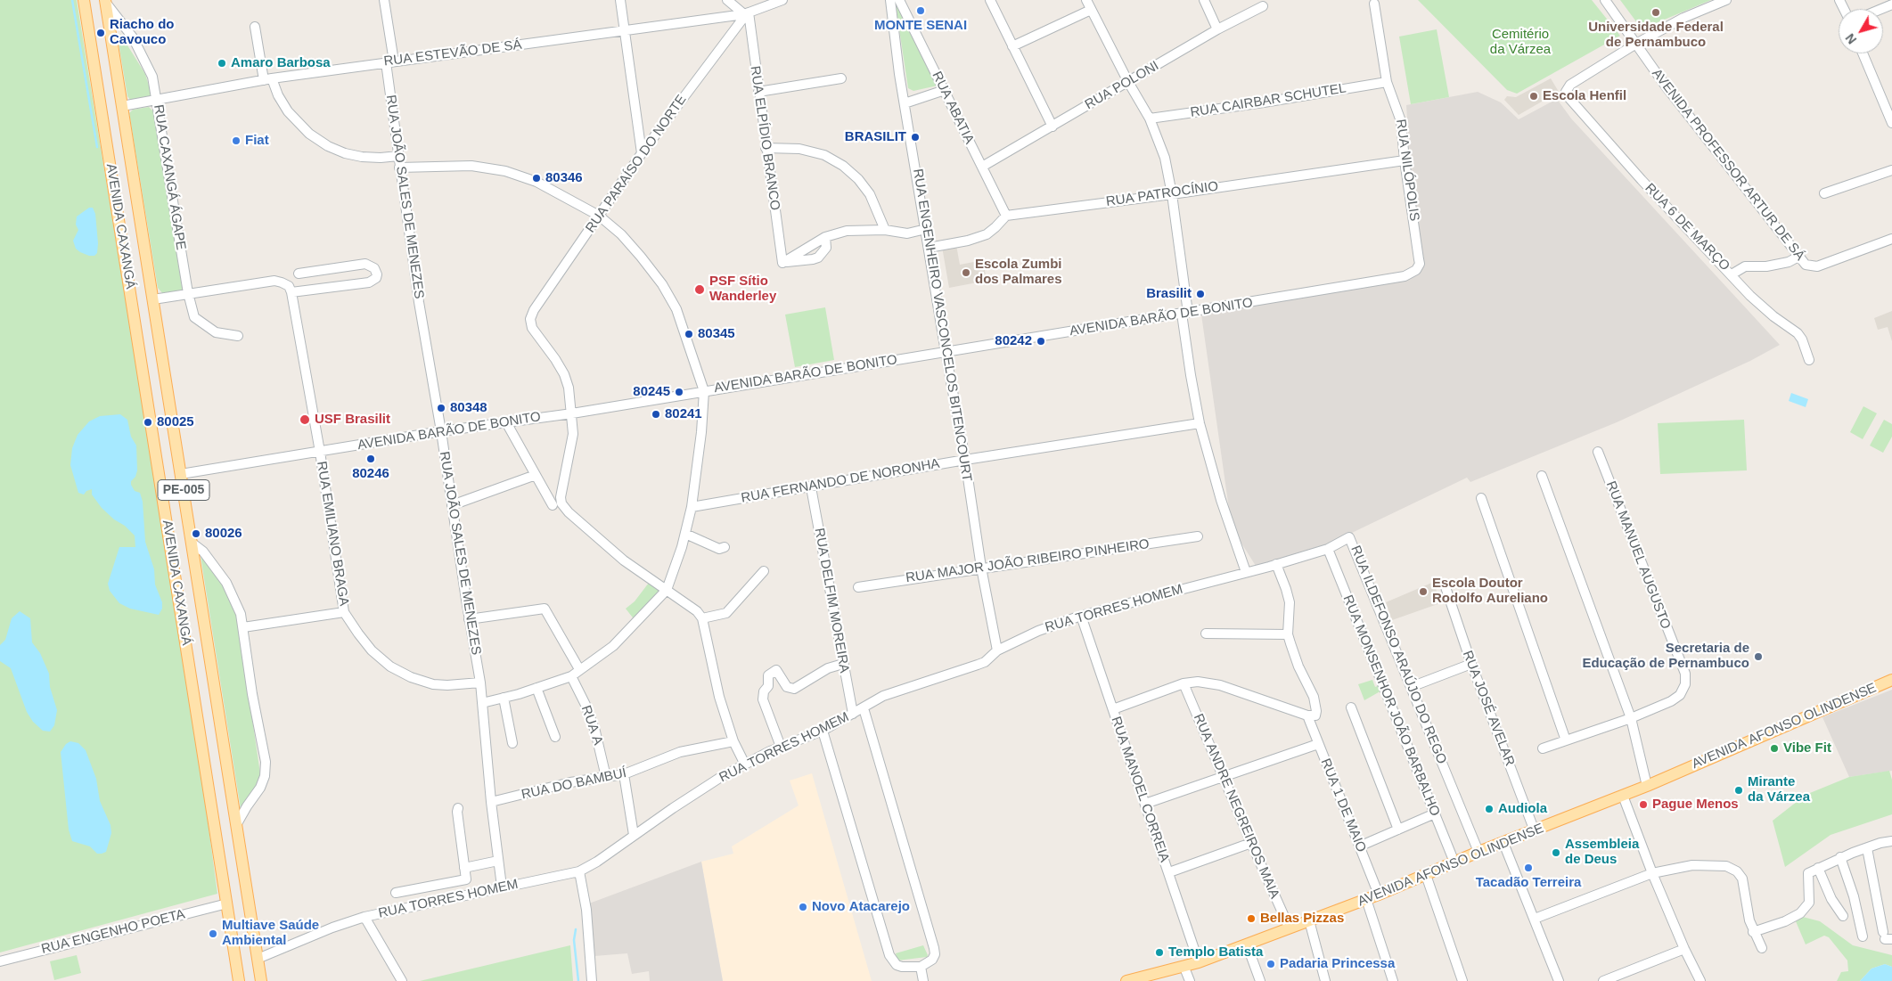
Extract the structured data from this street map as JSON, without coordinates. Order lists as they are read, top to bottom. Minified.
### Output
{"streets":{"main road":["AVENIDA CAXANGÁ","PE-005","AVENIDA AFONSO OLINDENSE"],"street":["RUA ESTEVÃO DE SÁ","RUA POLONI","RUA CAIRBAR SCHUTEL","RUA ABATIA","RUA ELPÍDIO BRANCO","RUA PARAÍSO DO NORTE","AVENIDA PROFESSOR ARTUR DE SÁ","RUA NILÓPOLIS","RUA CAXANGÁ ÁGAPE","RUA PATROCÍNIO","RUA JOÃO SALES DE MENEZES","RUA 6 DE MARÇO","AVENIDA BARÃO DE BONITO","RUA ENGENHEIRO VASCONCELOS BITENCOURT","RUA FERNANDO DE NORONHA","RUA EMILIANO BRAGA","RUA MANUEL AUGUSTO","RUA MAJOR JOÃO RIBEIRO PINHEIRO","RUA DELFIM MOREIRA","RUA TORRES HOMEM","RUA ILDEFONSO ARAÚJO DO REGO","RUA MONSENHOR JOÃO BARBALHO","RUA JOSÉ AVELAR","RUA A","RUA DO BAMBUÍ","RUA MANOEL CORREIA","RUA 1 DE MAIO","RUA ANDRE NEGREIROS MAIA","RUA ENGENHO POETA"]},"crossings":[["RUA ESTEVÃO DE SÁ","RUA ELPÍDIO BRANCO"],["RUA ESTEVÃO DE SÁ","RUA PARAÍSO DO NORTE"],["RUA ESTEVÃO DE SÁ","RUA CAXANGÁ ÁGAPE"],["RUA ESTEVÃO DE SÁ","RUA JOÃO SALES DE MENEZES"],["RUA ESTEVÃO DE SÁ","AVENIDA CAXANGÁ"],["RUA POLONI","RUA ABATIA"],["RUA CAIRBAR SCHUTEL","RUA NILÓPOLIS"],["RUA ABATIA","RUA PATROCÍNIO"],["RUA ELPÍDIO BRANCO","RUA PARAÍSO DO NORTE"],["RUA PARAÍSO DO NORTE","AVENIDA BARÃO DE BONITO"],["AVENIDA PROFESSOR ARTUR DE SÁ","RUA 6 DE MARÇO"],["RUA NILÓPOLIS","RUA PATROCÍNIO"],["RUA NILÓPOLIS","AVENIDA BARÃO DE BONITO"],["RUA CAXANGÁ ÁGAPE","AVENIDA CAXANGÁ"],["RUA JOÃO SALES DE MENEZES","AVENIDA BARÃO DE BONITO"],["RUA JOÃO SALES DE MENEZES","RUA EMILIANO BRAGA"],["RUA JOÃO SALES DE MENEZES","RUA TORRES HOMEM"],["RUA JOÃO SALES DE MENEZES","RUA DO BAMBUÍ"],["AVENIDA CAXANGÁ","AVENIDA BARÃO DE BONITO"],["AVENIDA CAXANGÁ","RUA TORRES HOMEM"],["AVENIDA CAXANGÁ","RUA ENGENHO POETA"],["AVENIDA BARÃO DE BONITO","RUA ENGENHEIRO VASCONCELOS BITENCOURT"],["AVENIDA BARÃO DE BONITO","RUA EMILIANO BRAGA"],["RUA ENGENHEIRO VASCONCELOS BITENCOURT","RUA FERNANDO DE NORONHA"],["RUA ENGENHEIRO VASCONCELOS BITENCOURT","RUA MAJOR JOÃO RIBEIRO PINHEIRO"],["RUA ENGENHEIRO VASCONCELOS BITENCOURT","RUA TORRES HOMEM"],["RUA FERNANDO DE NORONHA","RUA DELFIM MOREIRA"],["RUA DELFIM MOREIRA","RUA TORRES HOMEM"],["RUA TORRES HOMEM","RUA ILDEFONSO ARAÚJO DO REGO"],["RUA TORRES HOMEM","RUA MANOEL CORREIA"],["RUA ILDEFONSO ARAÚJO DO REGO","RUA MONSENHOR JOÃO BARBALHO"],["RUA ILDEFONSO ARAÚJO DO REGO","AVENIDA AFONSO OLINDENSE"],["RUA MONSENHOR JOÃO BARBALHO","AVENIDA AFONSO OLINDENSE"],["RUA JOSÉ AVELAR","AVENIDA AFONSO OLINDENSE"],["RUA A","RUA DO BAMBUÍ"],["AVENIDA AFONSO OLINDENSE","RUA MANOEL CORREIA"],["AVENIDA AFONSO OLINDENSE","RUA 1 DE MAIO"],["AVENIDA AFONSO OLINDENSE","RUA ANDRE NEGREIROS MAIA"]],"parks":["Cemitério da Várzea"],"places":["MONTE SENAI","Universidade Federal de Pernambuco","Riacho do Cavouco","Amaro Barbosa","Escola Henfil","BRASILIT","Fiat","80346","Escola Zumbi dos Palmares","PSF Sítio Wanderley","Brasilit","80345","80242","80245","80348","80241","USF Brasilit","80025","80246","80026","Escola Doutor Rodolfo Aureliano","Secretaria de Educação de Pernambuco","Vibe Fit","Mirante da Várzea","Pague Menos","Audiola","Assembleia de Deus","Tacadão Terreira","Novo Atacarejo","Bellas Pizzas","Multiave Saúde Ambiental","Templo Batista","Padaria Princessa"],"north":"bottom left"}
